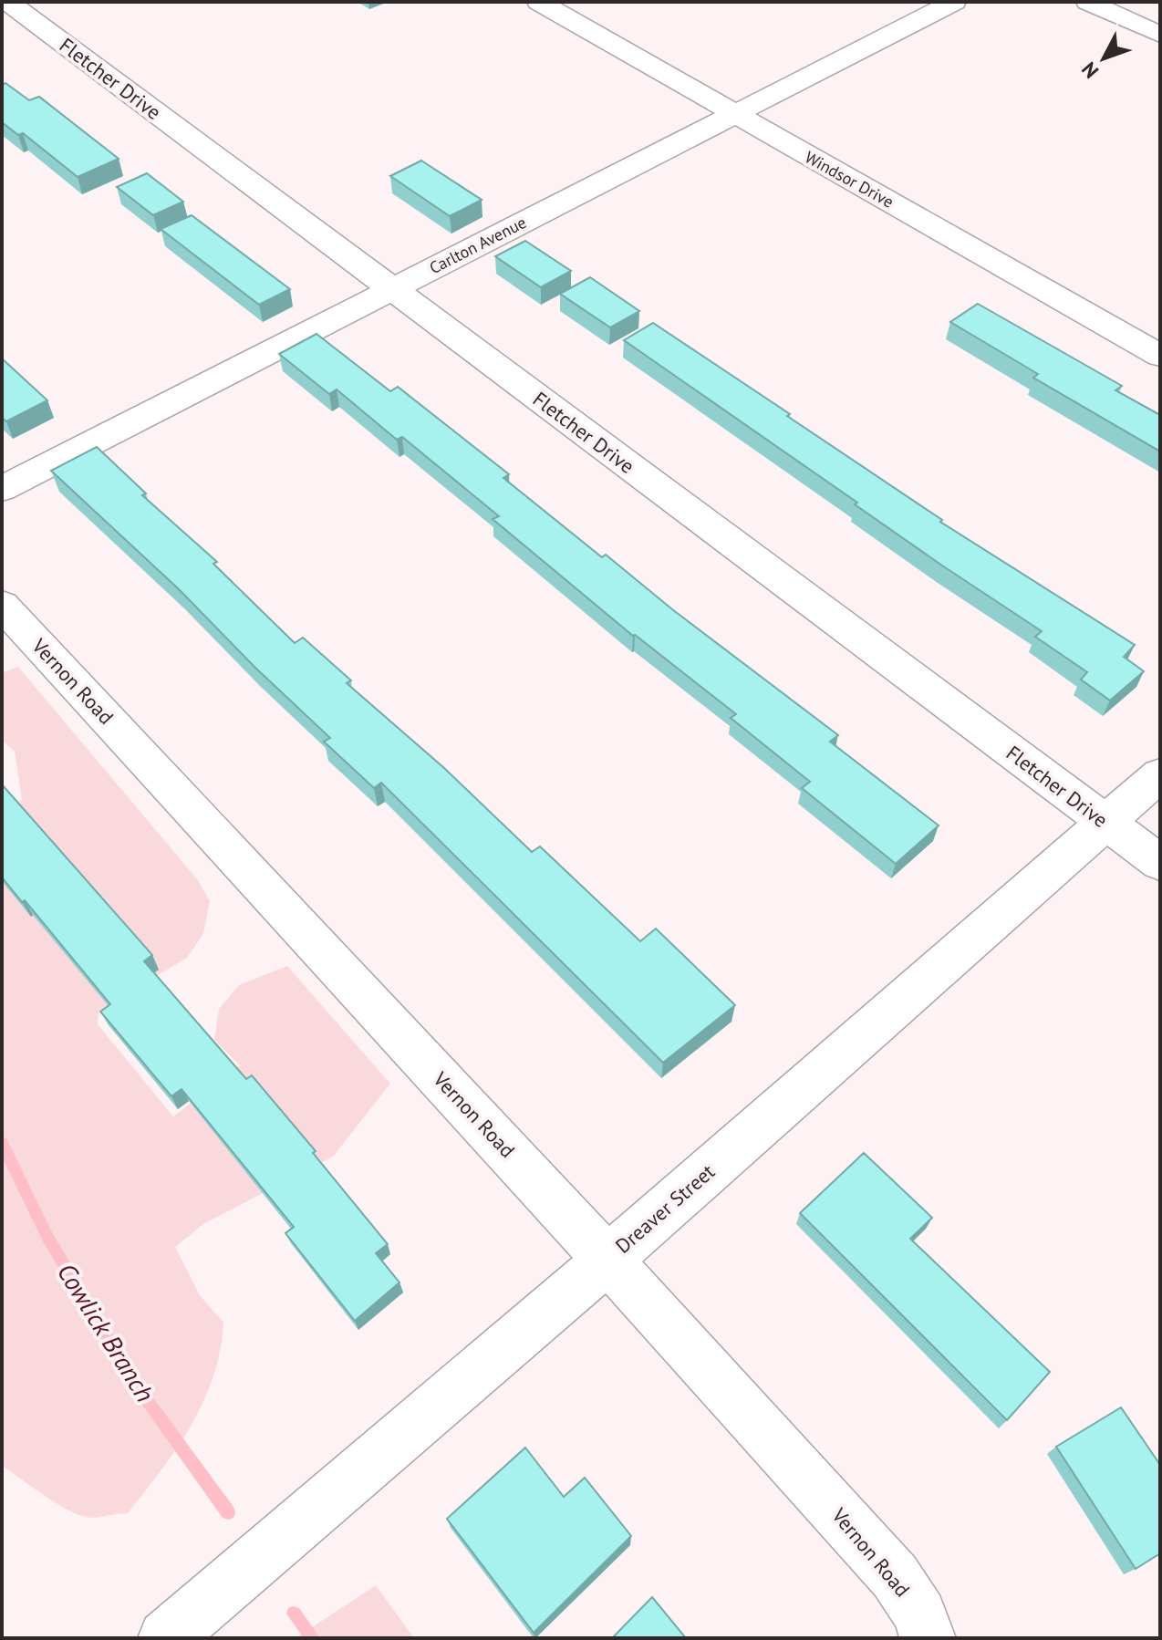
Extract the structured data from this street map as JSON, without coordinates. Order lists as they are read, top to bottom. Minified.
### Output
{"streets":{"street":["Fletcher Drive","Windsor Drive","Carlton Avenue","Vernon Road","Dreaver Street"]},"crossings":[["Fletcher Drive","Carlton Avenue"],["Fletcher Drive","Dreaver Street"],["Windsor Drive","Carlton Avenue"],["Vernon Road","Dreaver Street"]],"water":["Cowlick Branch"],"north":"bottom left"}
